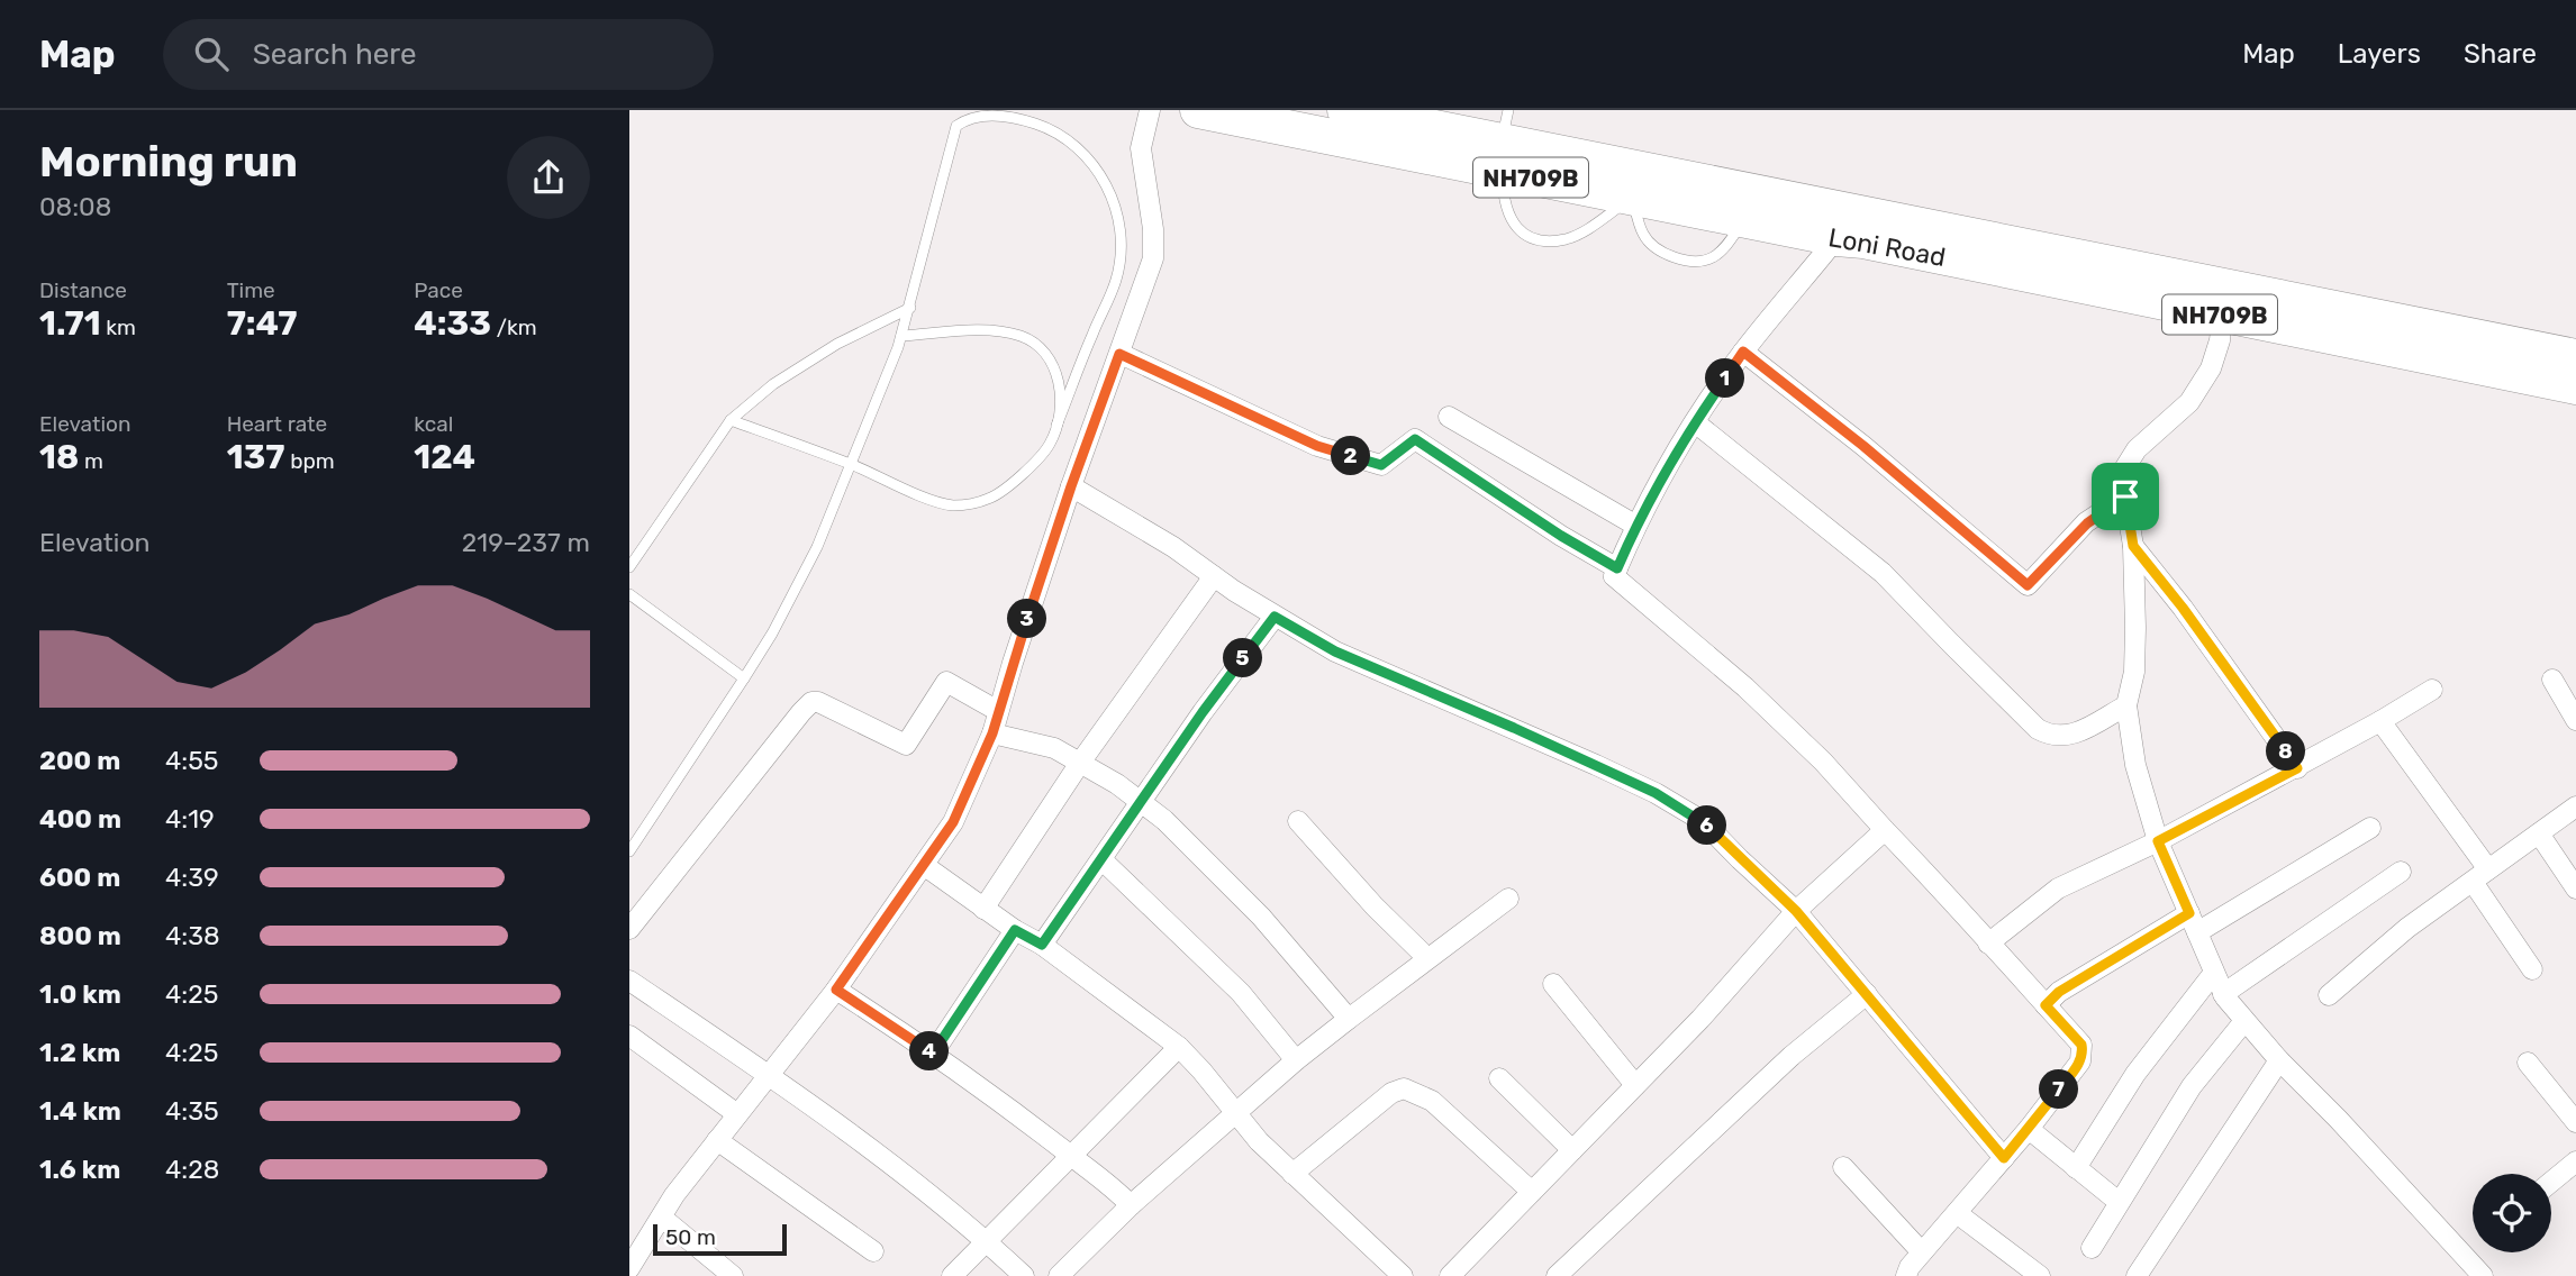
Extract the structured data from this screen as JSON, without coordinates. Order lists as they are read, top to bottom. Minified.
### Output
{"streets":{"highway":["NH709B","Loni Road"]},"scale_bar":"50 m","page":{"header":"Map","search":"Search here","nav":["Map","Layers","Share"],"heading":["Morning run","08:08"],"stats":[["Distance","1.71 km"],["Time","7:47"],["Pace","4:33 /km"],["Elevation","18 m"],["Heart rate","137 bpm"],["kcal","124"]],"pins":["1","2","3","5","8","6","4","7"],"chart":["Elevation","219–237 m"],"list":[{"name":"200 m","note":"4:55"},{"name":"400 m","note":"4:19"},{"name":"600 m","note":"4:39"},{"name":"800 m","note":"4:38"},{"name":"1.0 km","note":"4:25"},{"name":"1.2 km","note":"4:25"},{"name":"1.4 km","note":"4:35"},{"name":"1.6 km","note":"4:28"}],"scale":"50 m"}}
